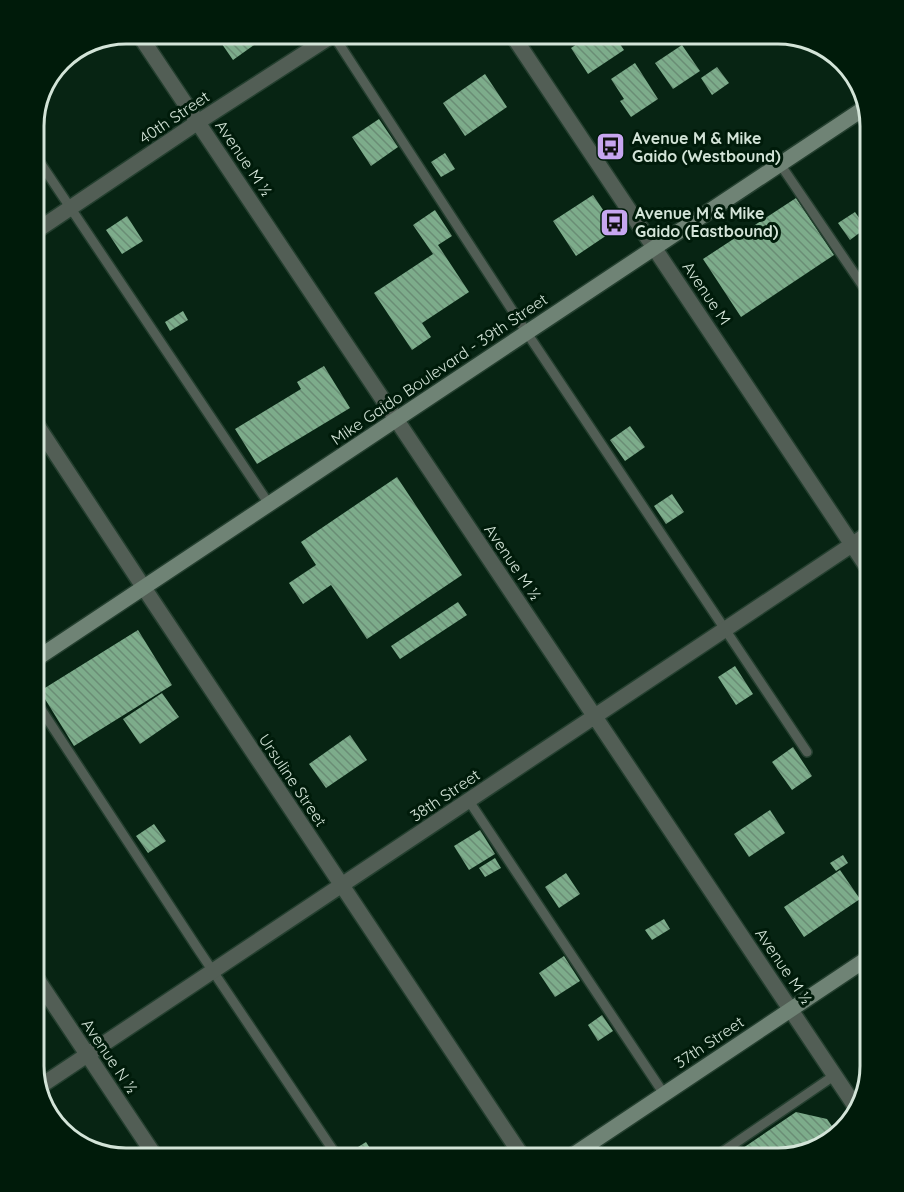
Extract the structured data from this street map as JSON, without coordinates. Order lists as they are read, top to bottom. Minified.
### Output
{"streets":{"main road":["Mike Gaido Boulevard - 39th Street","37th Street"],"street":["40th Street","Avenue M ½","Avenue M","Ursuline Street","38th Street","Avenue N ½"]},"crossings":[["40th Street","Avenue M ½"],["Avenue M ½","Mike Gaido Boulevard - 39th Street"],["Avenue M ½","38th Street"],["Avenue M ½","37th Street"],["Avenue M","Mike Gaido Boulevard - 39th Street"],["Avenue M","38th Street"],["Mike Gaido Boulevard - 39th Street","Ursuline Street"],["Ursuline Street","38th Street"],["38th Street","Avenue N ½"]],"places":{"bus stop":["Avenue M & Mike Gaido (Westbound)","Avenue M & Mike Gaido (Eastbound)"]}}
